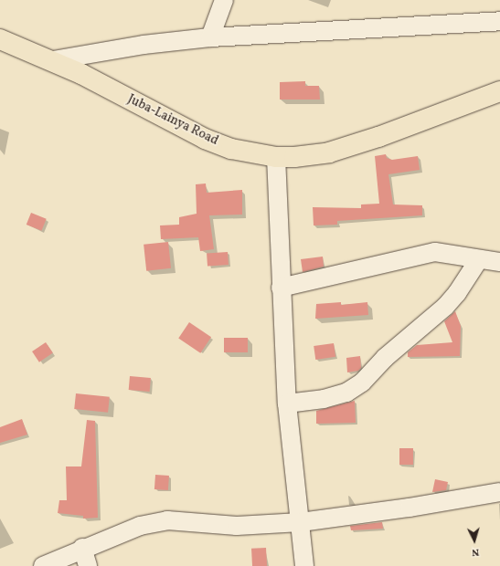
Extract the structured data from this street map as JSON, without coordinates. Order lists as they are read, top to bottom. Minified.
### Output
{"streets":{"main road":["Juba-Lainya Road"]},"north":"bottom"}
